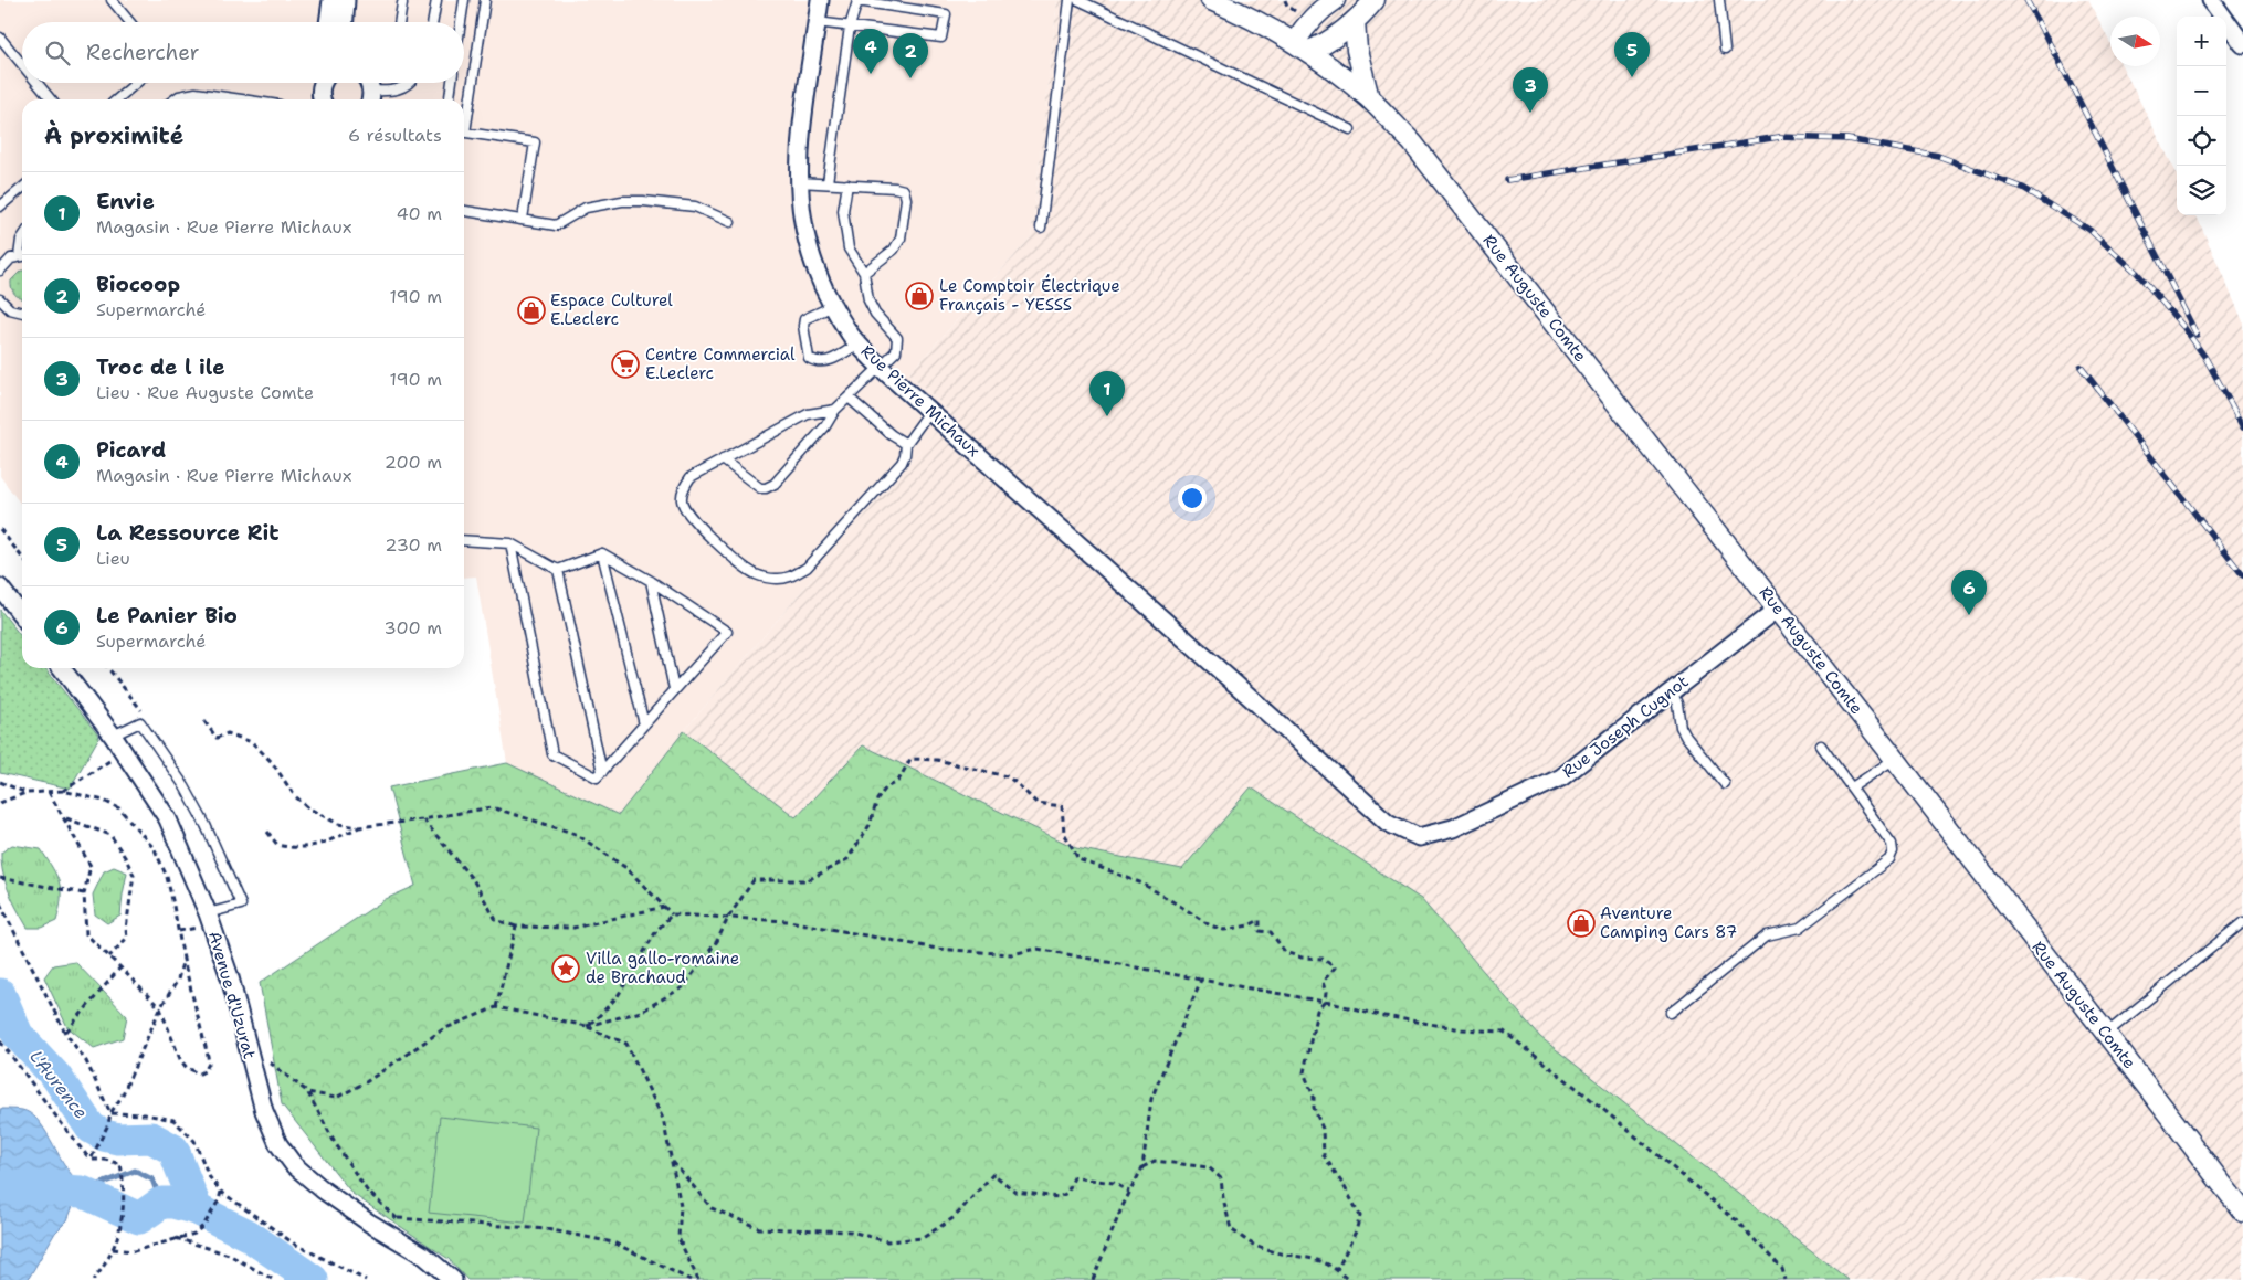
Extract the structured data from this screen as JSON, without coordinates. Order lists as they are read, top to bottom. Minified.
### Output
{"streets":{"street":["Rue Auguste Comte","Rue Pierre Michaux","Rue Joseph Cugnot","Avenue d'Uzurat"]},"crossings":[["Rue Auguste Comte","Rue Joseph Cugnot"],["Rue Pierre Michaux","Rue Joseph Cugnot"]],"water":["L'Aurence"],"places":{"shop":["Le Comptoir Électrique Français - YESSS","Espace Culturel E.Leclerc","Aventure Camping Cars 87"],"supermarket":["Centre Commercial E.Leclerc"],"place":["Villa gallo-romaine de Brachaud"]},"north":"right","page":{"map_buttons":["+","−"],"search":"Rechercher","pins":["4","5","2","3","1","6"],"heading":["À proximité","6 résultats"],"list":[{"mark":"1","name":"Envie","note":"Magasin · Rue Pierre Michaux","value":"40 m"},{"mark":"2","name":"Biocoop","note":"Supermarché","value":"190 m"},{"mark":"3","name":"Troc de l ile","note":"Lieu · Rue Auguste Comte","value":"190 m"},{"mark":"4","name":"Picard","note":"Magasin · Rue Pierre Michaux","value":"200 m"},{"mark":"5","name":"La Ressource Rit","note":"Lieu","value":"230 m"},{"mark":"6","name":"Le Panier Bio","note":"Supermarché","value":"300 m"}]}}
